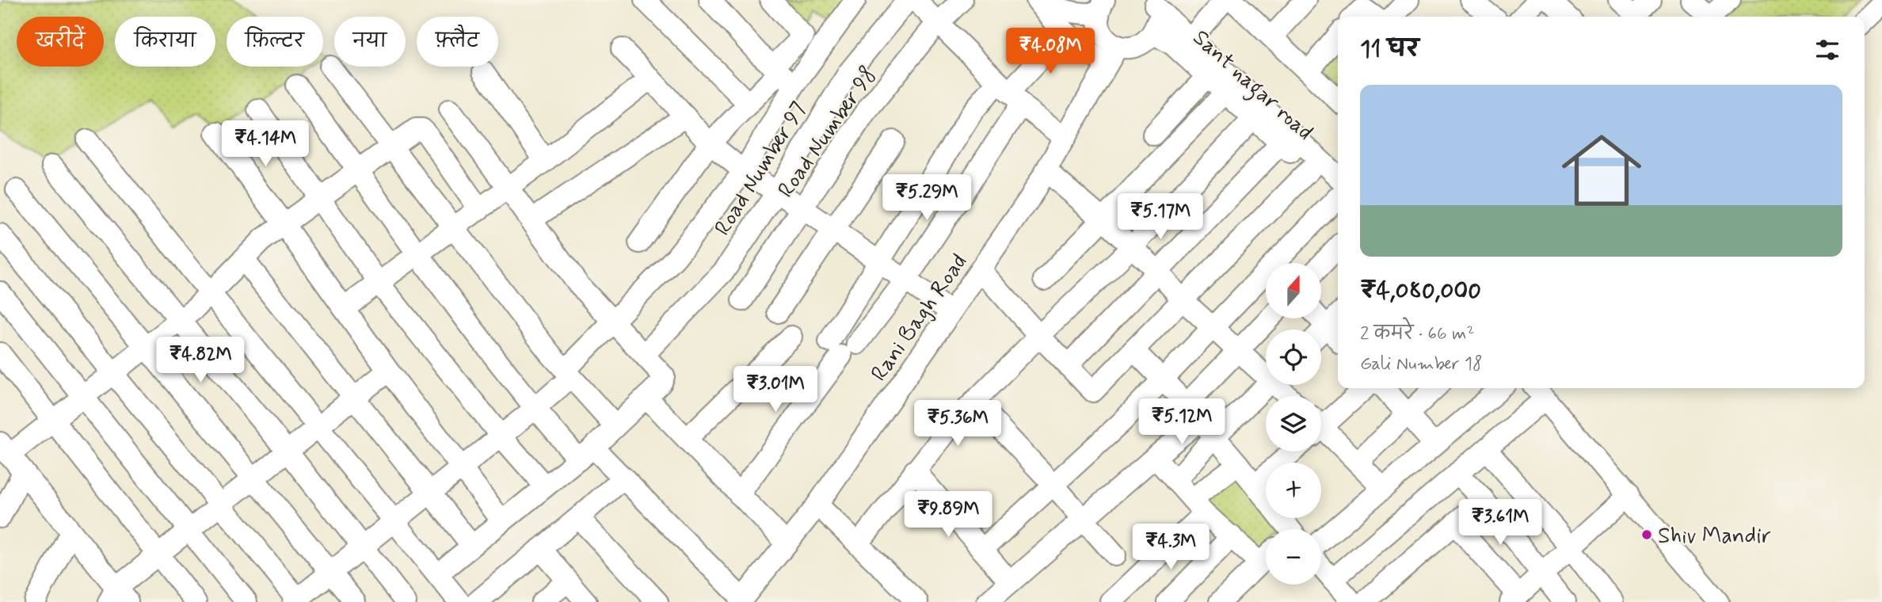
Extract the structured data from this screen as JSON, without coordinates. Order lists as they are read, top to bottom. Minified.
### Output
{"streets":{"street":["Sant nagar road","Road Number 98","Road Number 97","Rani Bagh Road"]},"places":["Shiv Mandir"],"north":"top","page":{"chip":["खरीदें","किराया","फ़िल्टर","नया","फ़्लैट"],"heading":"11 घर","price":["₹4.08M","₹4.14M","₹5.29M","₹5.17M","₹4.82M","₹3.01M","₹5.12M","₹5.36M","₹9.89M","₹3.61M","₹4.3M"],"list":[{"name":"₹4,080,000","note":"2 कमरे · 66 m² · Gali Number 18"}],"map_buttons":["+","−"]}}
